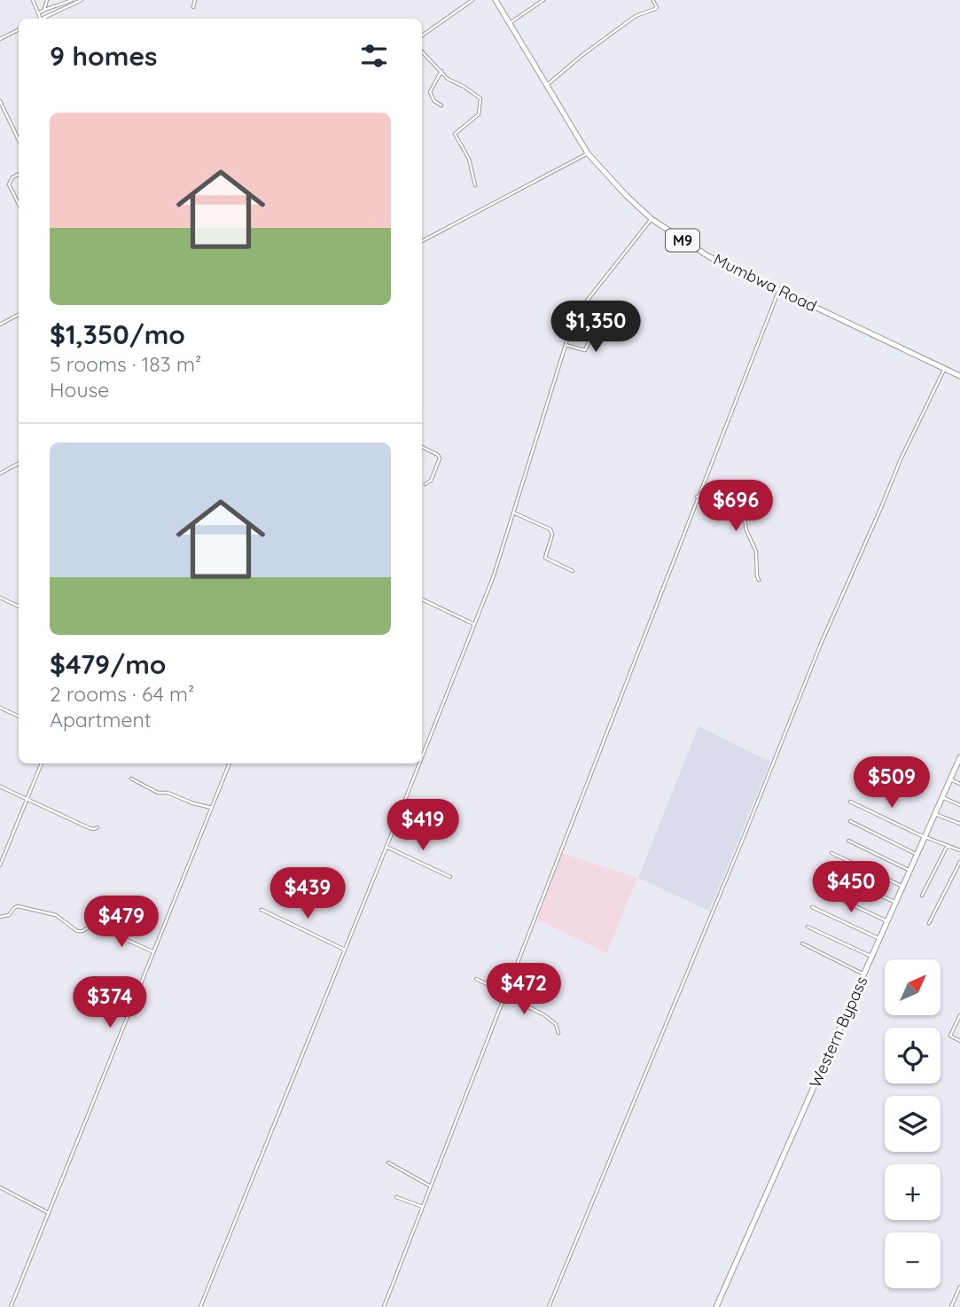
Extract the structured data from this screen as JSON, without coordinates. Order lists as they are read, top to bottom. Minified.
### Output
{"streets":{"main road":["M9","Mumbwa Road","Western Bypass"]},"north":"top right","page":{"heading":"9 homes","list":[{"name":"$1,350/mo","note":"5 rooms · 183 m² · House"},{"name":"$479/mo","note":"2 rooms · 64 m² · Apartment"}],"price":["$1,350","$696","$509","$419","$450","$439","$479","$472","$374"],"map_buttons":["+","−"]}}
